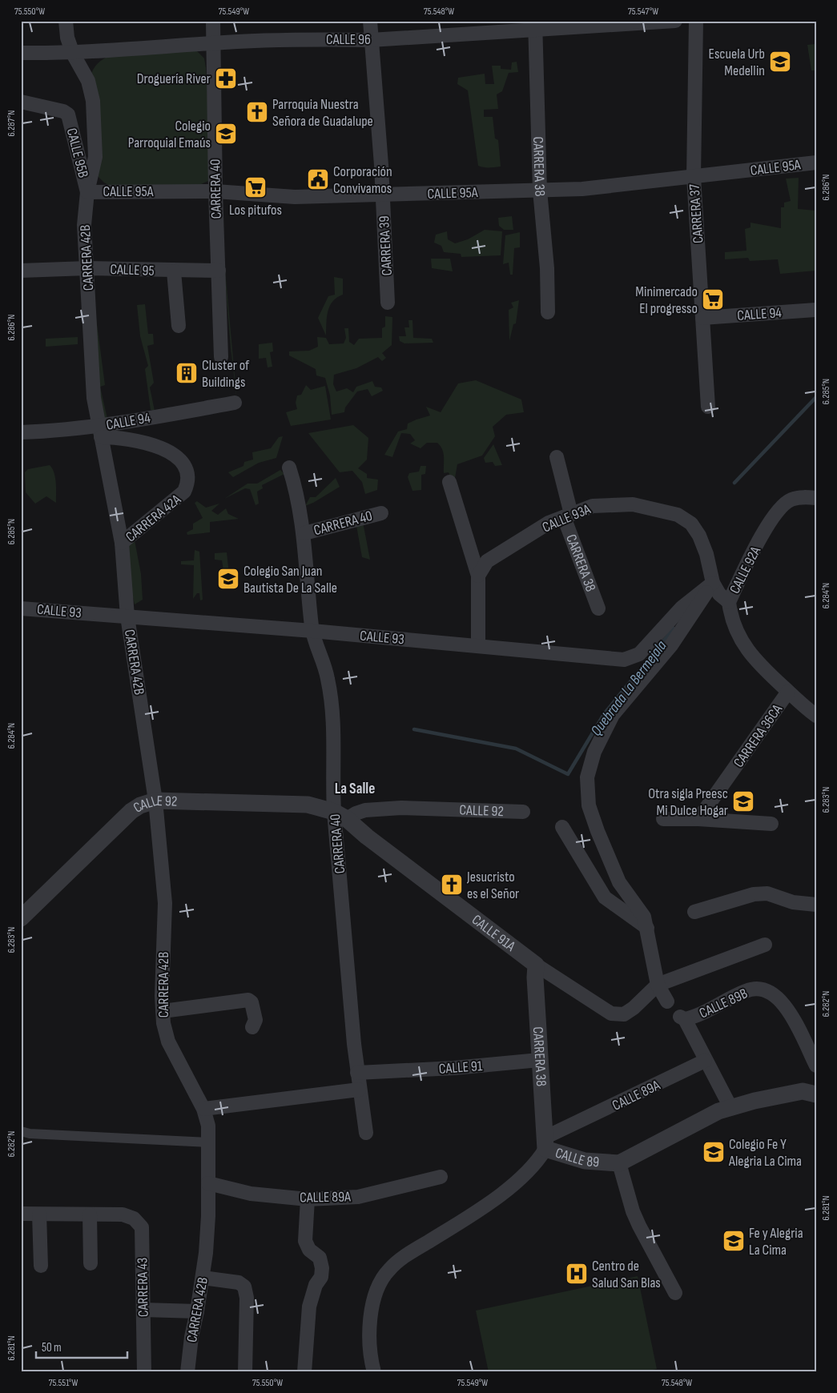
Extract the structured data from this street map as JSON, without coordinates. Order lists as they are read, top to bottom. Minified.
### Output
{"streets":{"street":["CALLE 96","CALLE 95B","CARRERA 38","CALLE 95A","CARRERA 40","CARRERA 37","CARRERA 39","CARRERA 42B","CALLE 95","CALLE 94","CARRERA 42A","CALLE 93A","CALLE 92A","CALLE 93","CARRERA 36CA","CALLE 92","CALLE 91A","CALLE 89B","CALLE 91","CALLE 89A","CALLE 89","CARRERA 43"]},"crossings":[["CALLE 96","CARRERA 38"],["CALLE 96","CARRERA 40"],["CALLE 96","CARRERA 39"],["CALLE 96","CARRERA 42B"],["CALLE 95B","CALLE 95A"],["CALLE 95B","CARRERA 42B"],["CARRERA 38","CALLE 95A"],["CARRERA 38","CALLE 93A"],["CARRERA 38","CALLE 91A"],["CARRERA 38","CALLE 91"],["CARRERA 38","CALLE 89A"],["CARRERA 38","CALLE 89"],["CALLE 95A","CARRERA 40"],["CALLE 95A","CARRERA 37"],["CALLE 95A","CARRERA 39"],["CALLE 95A","CARRERA 42B"],["CARRERA 40","CALLE 95"],["CARRERA 40","CALLE 93"],["CARRERA 40","CALLE 92"],["CARRERA 40","CALLE 91A"],["CARRERA 40","CALLE 91"],["CARRERA 37","CALLE 94"],["CARRERA 42B","CALLE 95"],["CARRERA 42B","CALLE 94"],["CARRERA 42B","CARRERA 42A"],["CARRERA 42B","CALLE 93"],["CARRERA 42B","CALLE 92"],["CARRERA 42B","CALLE 89A"],["CALLE 94","CARRERA 42A"],["CALLE 93A","CALLE 93"],["CALLE 92A","CARRERA 36CA"],["CALLE 92","CALLE 91A"],["CALLE 89B","CALLE 89A"],["CALLE 89A","CALLE 89"]],"districts":["La Salle"],"water":["Quebrada La Bermejala"],"places":{"school or university":["Escuela Urb Medellin","Colegio Parroquial Emaús","Colegio San Juan Bautista De La Salle","Otra sigla Preesc Mi Dulce Hogar","Colegio Fe Y Alegria La Cima","Fe y Alegria La Cima"],"pharmacy":["Droguería River"],"church":["Parroquia Nuestra Señora de Guadalupe","Jesucristo es el Señor"],"public building":["Corporación Convivamos"],"supermarket":["Los pitufos","Minimercado El progresso"],"building":["Cluster of Buildings"],"hospital":["Centro de Salud San Blas"]},"scale_bar":"50 m","coordinates":["75.550°W","75.549°W","75.548°W","75.547°W","6.287°N","6.286°N","6.285°N","6.284°N","6.283°N","6.282°N","6.281°N","75.551°W"]}
